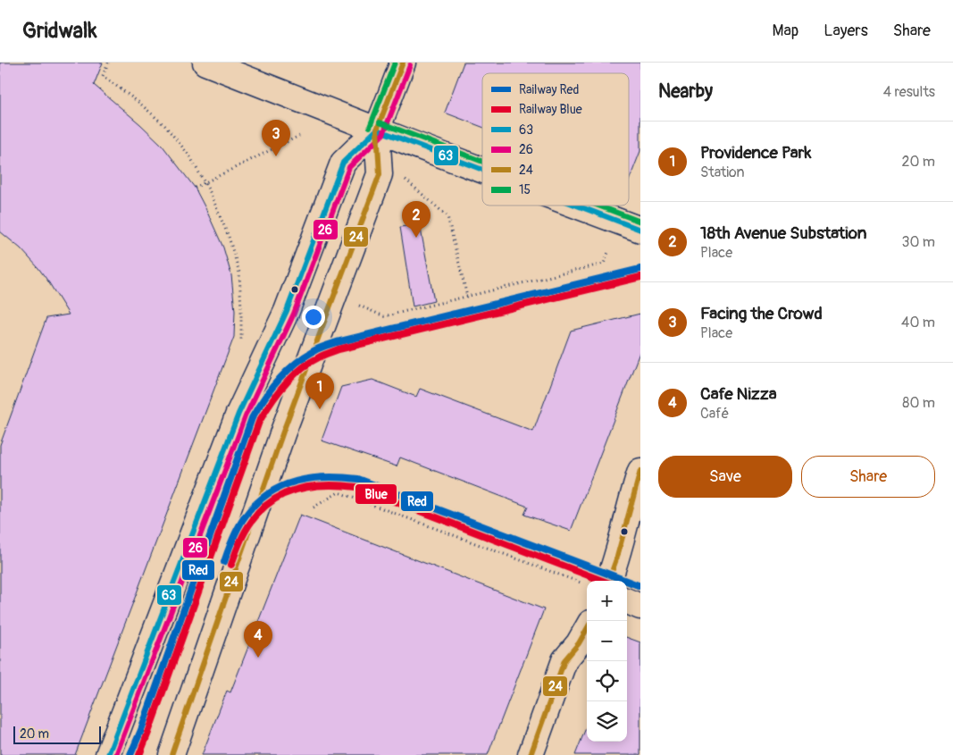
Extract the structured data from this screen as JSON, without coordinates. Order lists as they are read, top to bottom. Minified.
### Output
{"lines":["transit line 24","transit line 15","transit line 26","transit line 63","rail line Red","rail line Blue"],"legend":["Railway Red","Railway Blue","63","26","24","15"],"scale_bar":"20 m","page":{"header":"Gridwalk","nav":["Map","Layers","Share"],"heading":["Nearby","4 results"],"pins":["3","2","1","4"],"list":[{"mark":"1","name":"Providence Park","note":"Station","value":"20 m"},{"mark":"2","name":"18th Avenue Substation","note":"Place","value":"30 m"},{"mark":"3","name":"Facing the Crowd","note":"Place","value":"40 m"},{"mark":"4","name":"Cafe Nizza","note":"Café","value":"80 m"}],"buttons":["Save","Share"],"map_buttons":["+","−"],"scale":"20 m"}}
